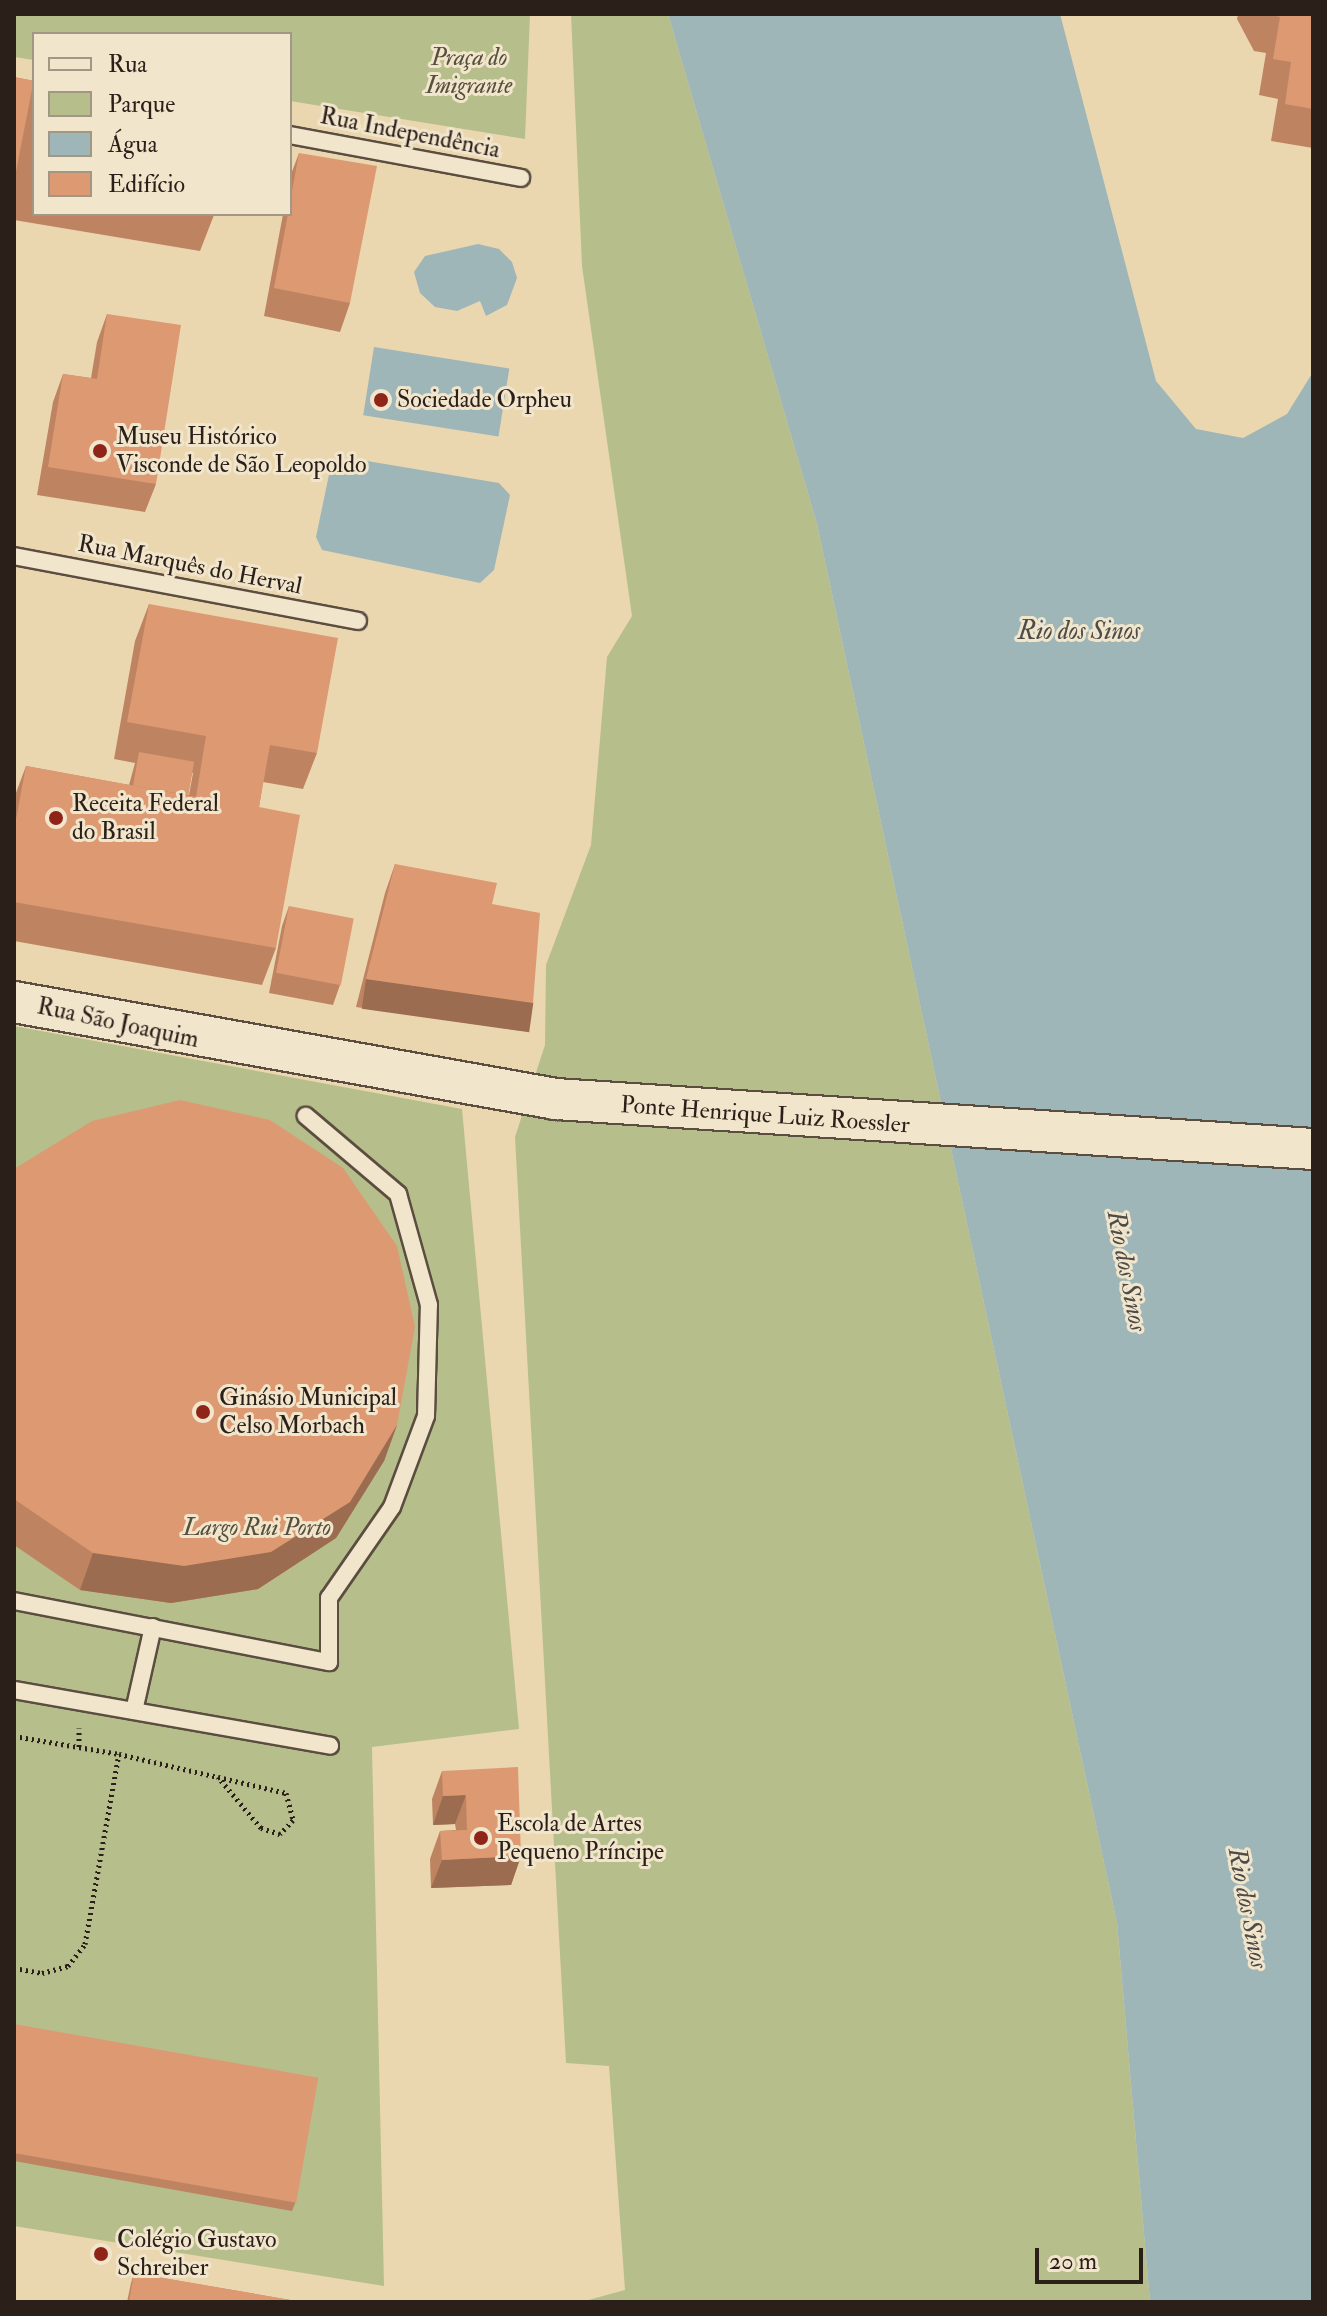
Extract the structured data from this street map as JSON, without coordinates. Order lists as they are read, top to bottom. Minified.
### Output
{"streets":{"street":["Rua São Joaquim","Ponte Henrique Luiz Roessler"],"lane":["Rua Independência","Rua Marquês do Herval"]},"crossings":[["Rua São Joaquim","Ponte Henrique Luiz Roessler"]],"water":["Rio dos Sinos"],"parks":["Praça do Imigrante","Largo Rui Porto"],"places":["Sociedade Orpheu","Museu Histórico Visconde de São Leopoldo","Receita Federal do Brasil","Ginásio Municipal Celso Morbach","Escola de Artes Pequeno Príncipe","Colégio Gustavo Schreiber"],"legend":["Rua","Parque","Água","Edifício"],"scale_bar":"20 m"}
